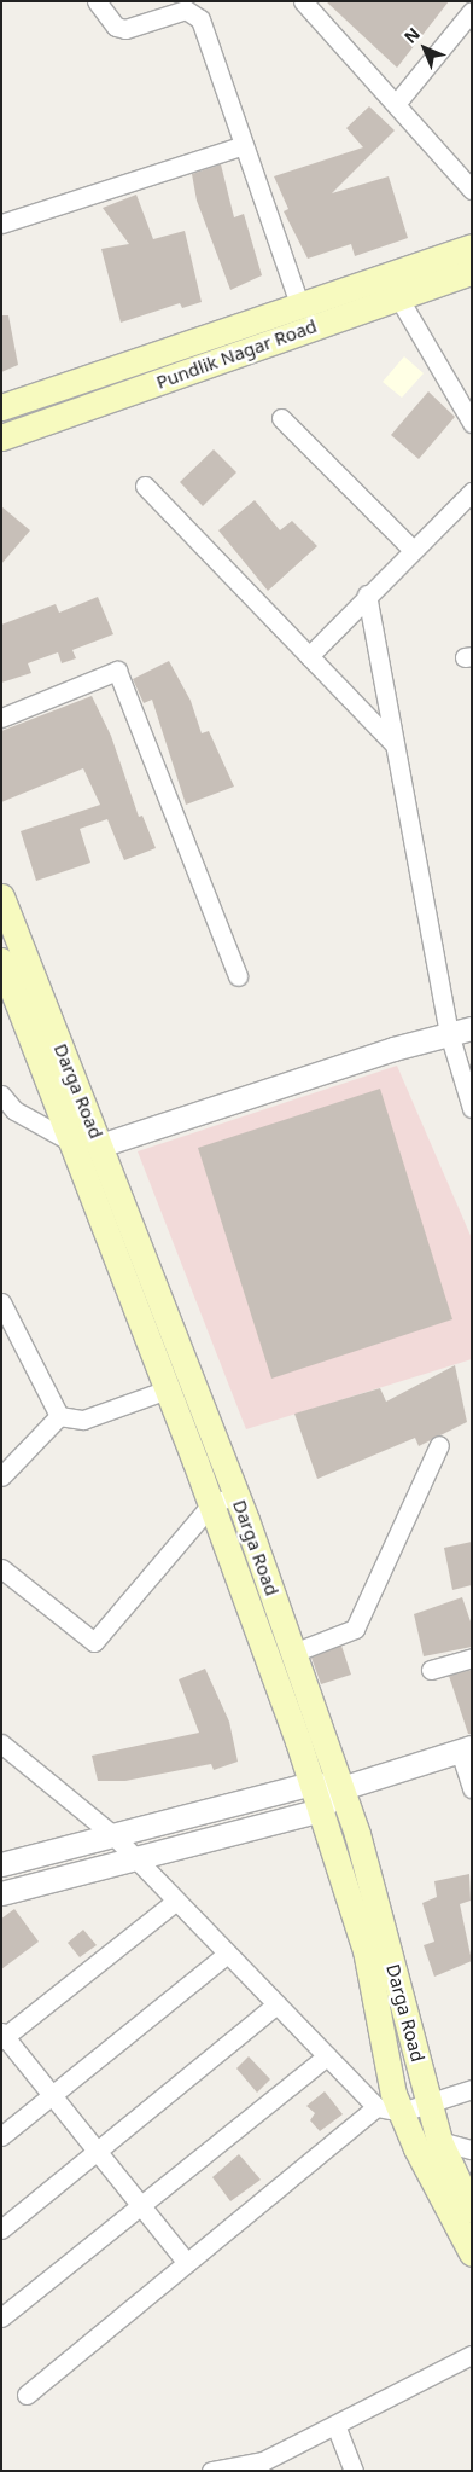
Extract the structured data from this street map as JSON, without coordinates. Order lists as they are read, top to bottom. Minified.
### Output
{"streets":{"main road":["Pundlik Nagar Road","Darga Road"]},"north":"top left"}
